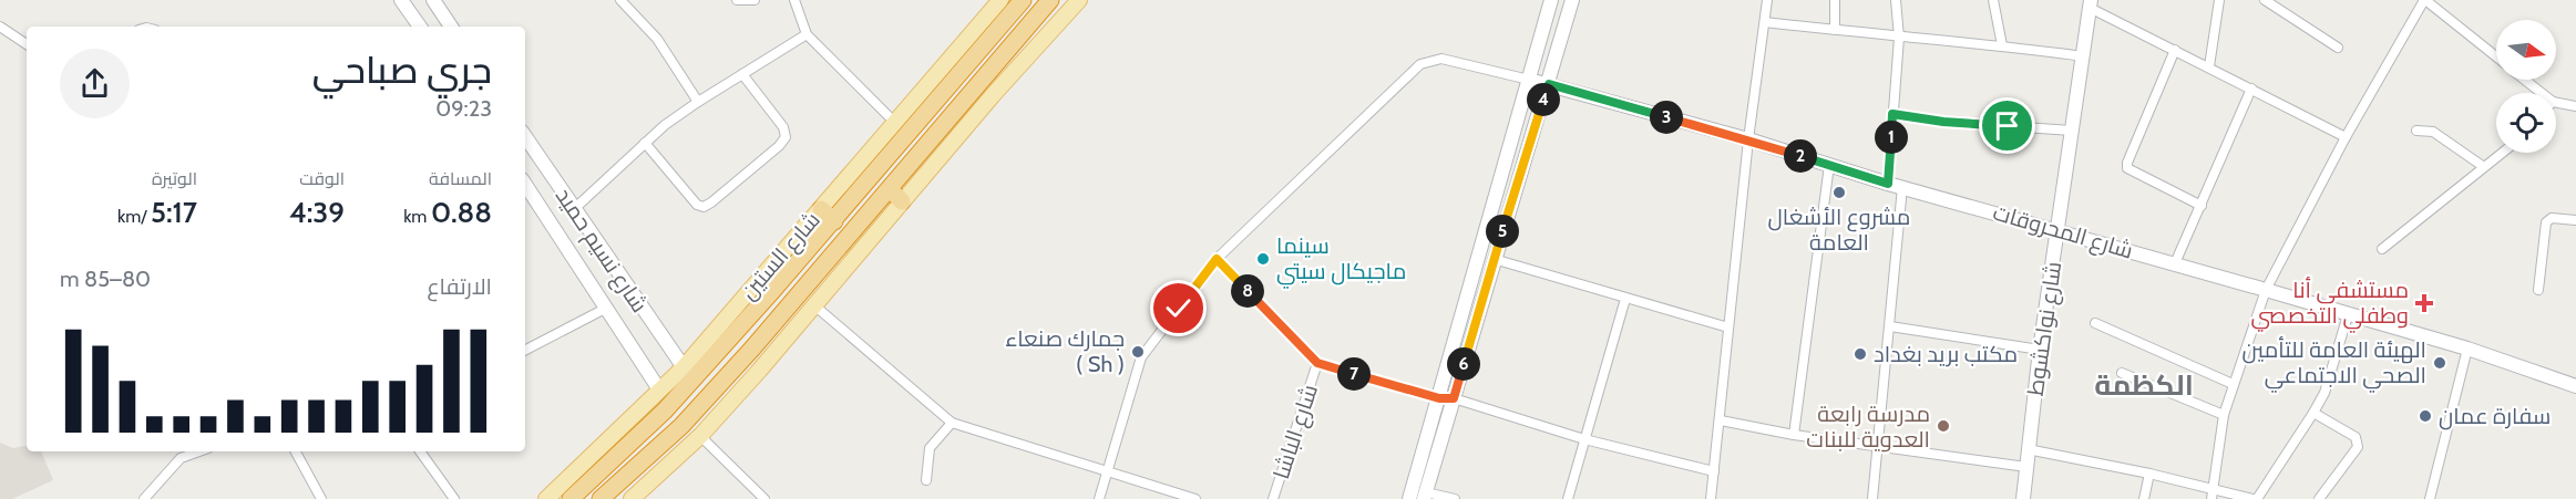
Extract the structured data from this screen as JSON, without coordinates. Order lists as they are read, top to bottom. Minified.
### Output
{"streets":{"highway":["شارع الستين"],"main road":["شارع المحروقات","شارع نسيم حميد","شارع نواكشوط"],"street":["شارع الباشا"]},"crossings":[["شارع المحروقات","شارع نواكشوط"],["شارع نسيم حميد","شارع الستين"]],"districts":["الكظمة"],"places":{"other":["مشروع الأشغال العامة","سينما ماجيكال سيتي","جمارك صنعاء ( Sh )","مكتب بريد بغداد","الهيئة العامة للتأمين الصحي الاجتماعي","سفارة عمان","مدرسة رابعة العدوية للبنات"],"health":["مستشفى أنا وطفلي التخصصي"]},"north":"right","page":{"heading":["جري صباحي","09:23"],"pins":["4","3","1","2","5","8","6","7"],"stats":[["المسافة","0.88 km"],["الوقت","4:39"],["الوتيرة","5:17 /km"]],"chart":["الارتفاع","80–85 m"]}}
